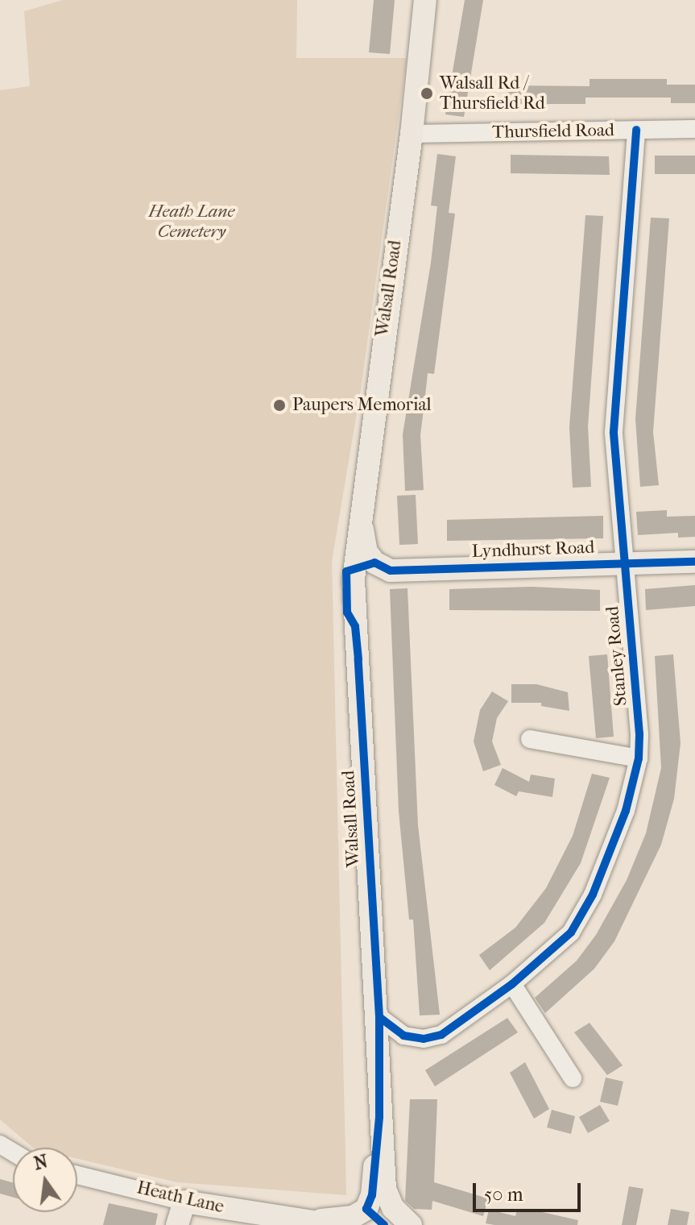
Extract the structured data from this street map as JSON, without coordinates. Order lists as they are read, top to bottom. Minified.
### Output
{"streets":{"main road":["Walsall Road","Lyndhurst Road","Heath Lane"],"street":["Thursfield Road","Stanley Road"]},"crossings":[["Thursfield Road","Walsall Road"],["Thursfield Road","Stanley Road"],["Walsall Road","Stanley Road"],["Walsall Road","Heath Lane"],["Lyndhurst Road","Stanley Road"]],"parks":["Heath Lane Cemetery"],"places":["Walsall Rd / Thursfield Rd","Paupers Memorial"],"scale_bar":"50 m","north":"top"}
